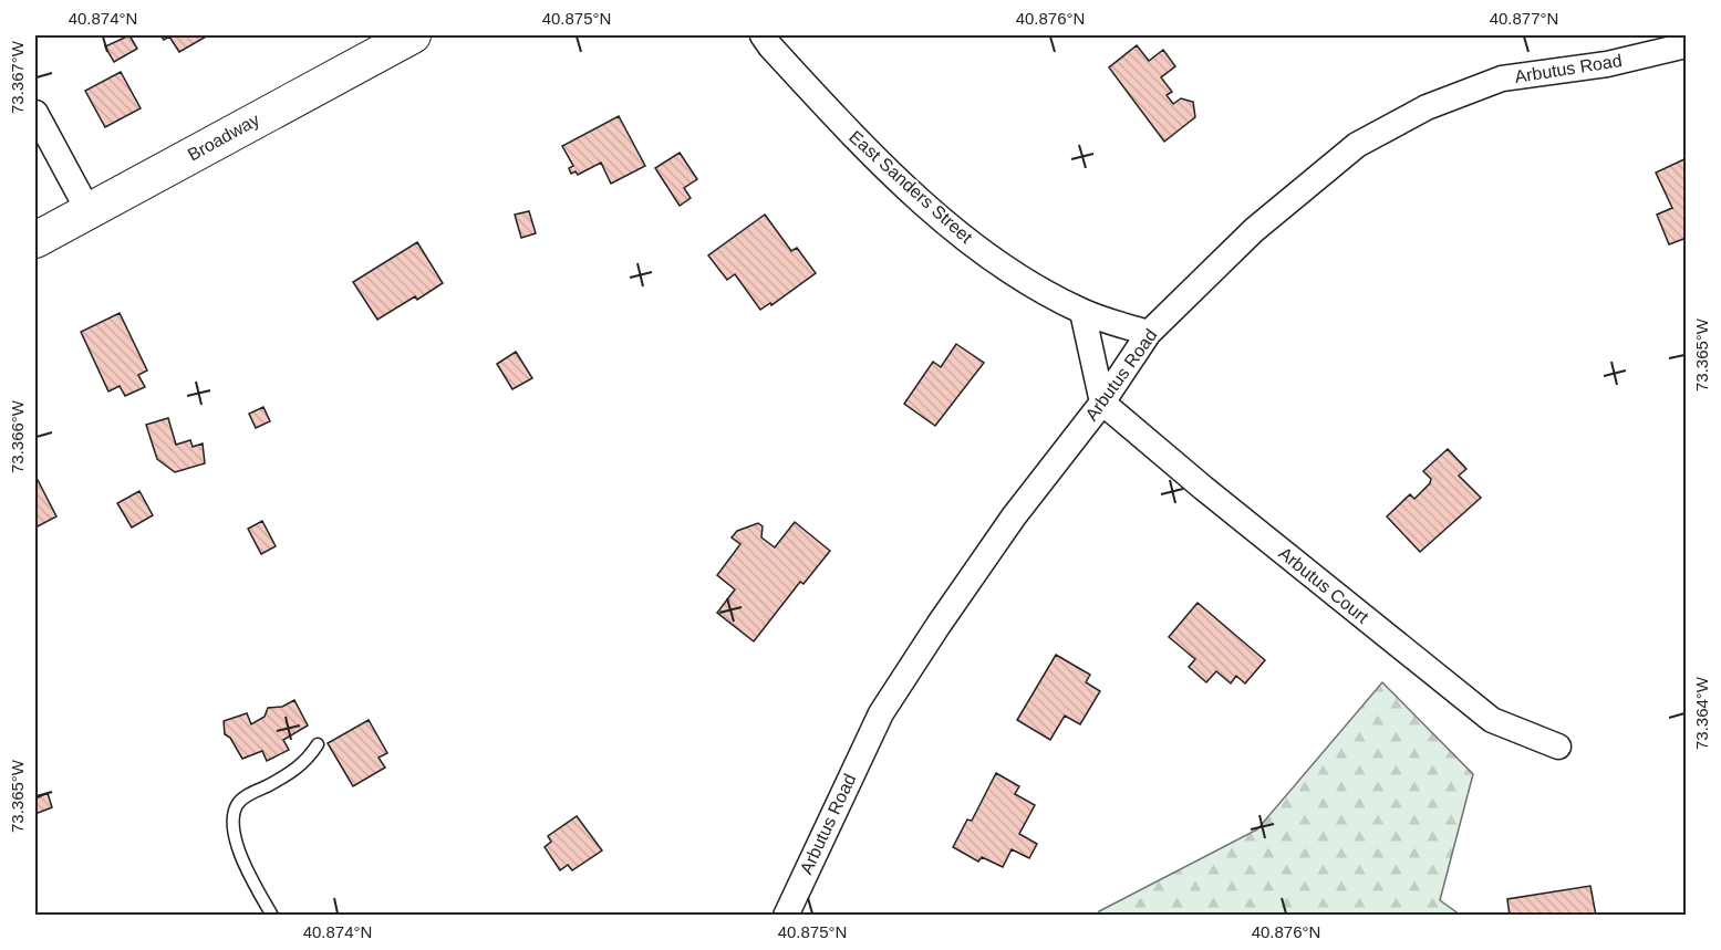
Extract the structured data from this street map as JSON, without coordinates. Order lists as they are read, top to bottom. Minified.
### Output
{"streets":{"main road":["Broadway"],"street":["Arbutus Road","East Sanders Street","Arbutus Court"]},"crossings":[["Arbutus Road","East Sanders Street"],["Arbutus Road","Arbutus Court"]],"coordinates":["40.874°N","40.875°N","40.876°N","40.877°N","73.367°W","73.365°W","73.366°W","73.364°W"]}
